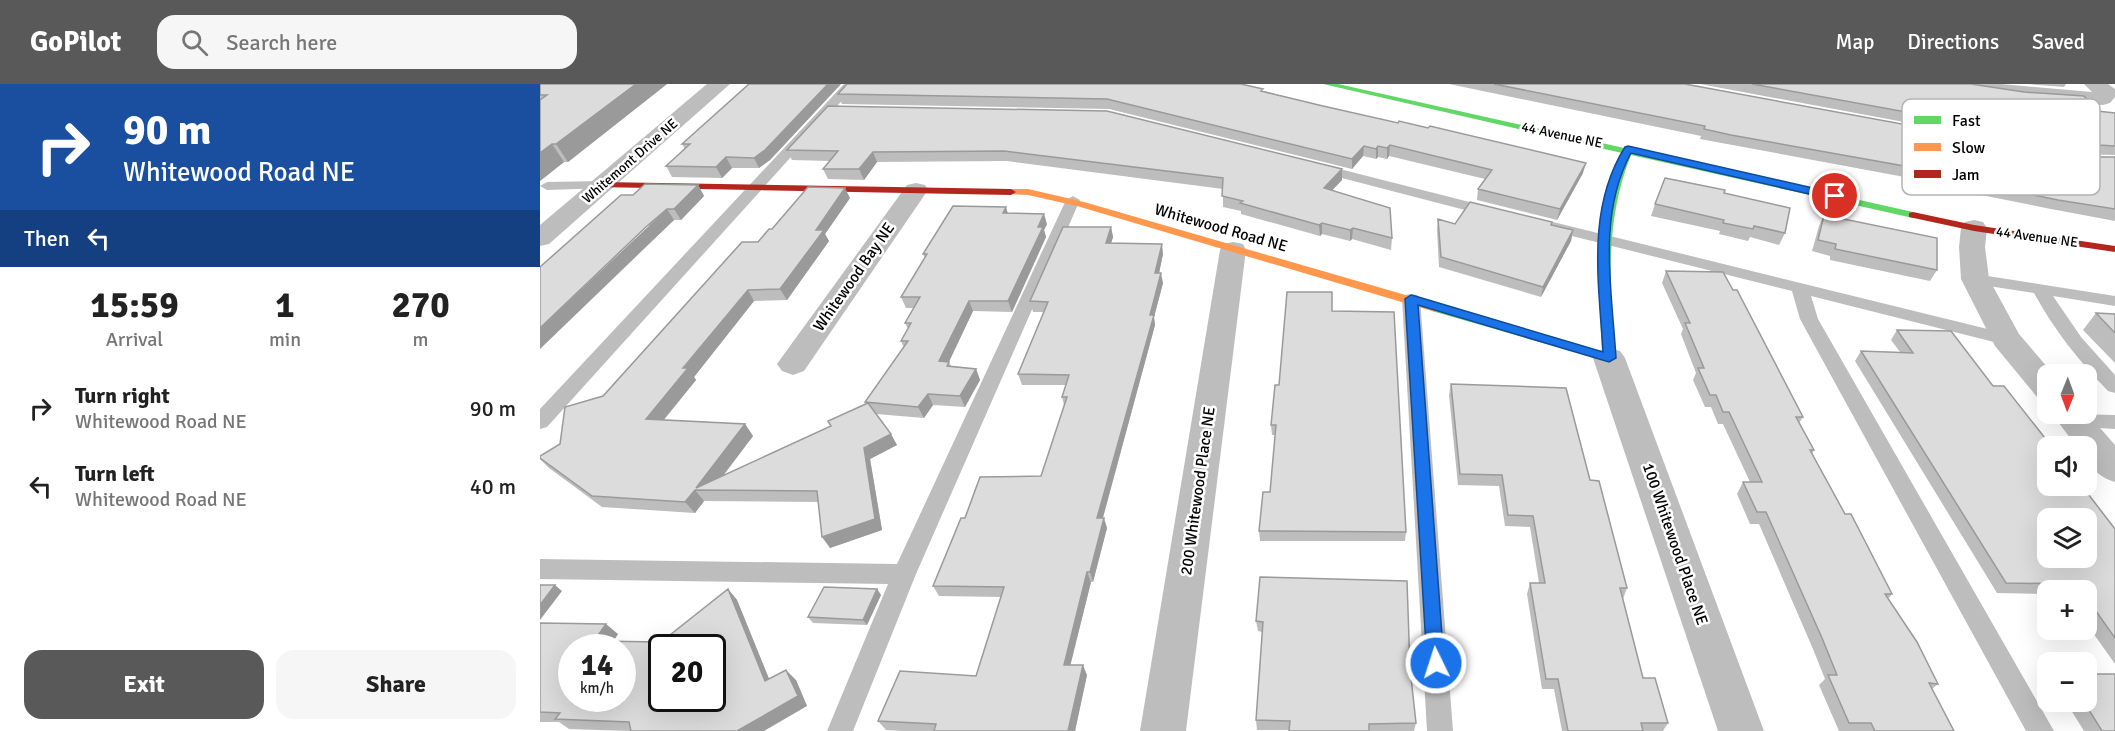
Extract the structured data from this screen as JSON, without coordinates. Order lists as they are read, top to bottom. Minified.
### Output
{"streets":{"street":["44 Avenue NE","Whitemont Drive NE","Whitewood Road NE","Whitewood Bay NE","200 Whitewood Place NE","100 Whitewood Place NE"]},"crossings":[["Whitemont Drive NE","Whitewood Road NE"],["Whitewood Road NE","Whitewood Bay NE"],["Whitewood Road NE","200 Whitewood Place NE"],["Whitewood Road NE","100 Whitewood Place NE"]],"legend":["Fast","Slow","Jam"],"north":"bottom","page":{"header":"GoPilot","search":"Search here","nav":["Map","Directions","Saved"],"turn":["90 m","Whitewood Road NE"],"then":"Then","eta":["15:59","Arrival","1","min","270","m"],"map_buttons":["+","−"],"list":[{"name":"Turn right","note":"Whitewood Road NE","value":"90 m"},{"name":"Turn left","note":"Whitewood Road NE","value":"40 m"}],"speed":"14 km/h","limit":"20","buttons":["Exit","Share"]}}
